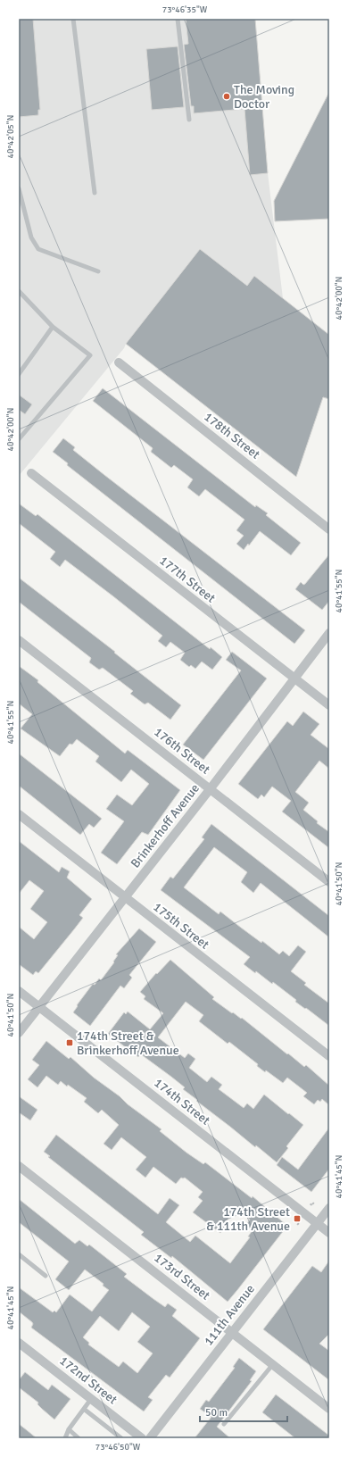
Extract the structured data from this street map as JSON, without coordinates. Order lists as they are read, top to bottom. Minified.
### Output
{"streets":{"street":["178th Street","177th Street","176th Street","Brinkerhoff Avenue","175th Street","174th Street","173rd Street","111th Avenue","172nd Street"]},"crossings":[["177th Street","Brinkerhoff Avenue"],["176th Street","Brinkerhoff Avenue"],["Brinkerhoff Avenue","175th Street"],["Brinkerhoff Avenue","174th Street"],["174th Street","111th Avenue"],["173rd Street","111th Avenue"]],"places":{"other":["The Moving Doctor"],"transit":["174th Street & Brinkerhoff Avenue","174th Street & 111th Avenue"]},"scale_bar":"50 m","coordinates":["73°46'35\"W","40°42'05\"N","40°42'00\"N","40°41'55\"N","40°41'50\"N","40°41'45\"N","73°46'50\"W"]}
